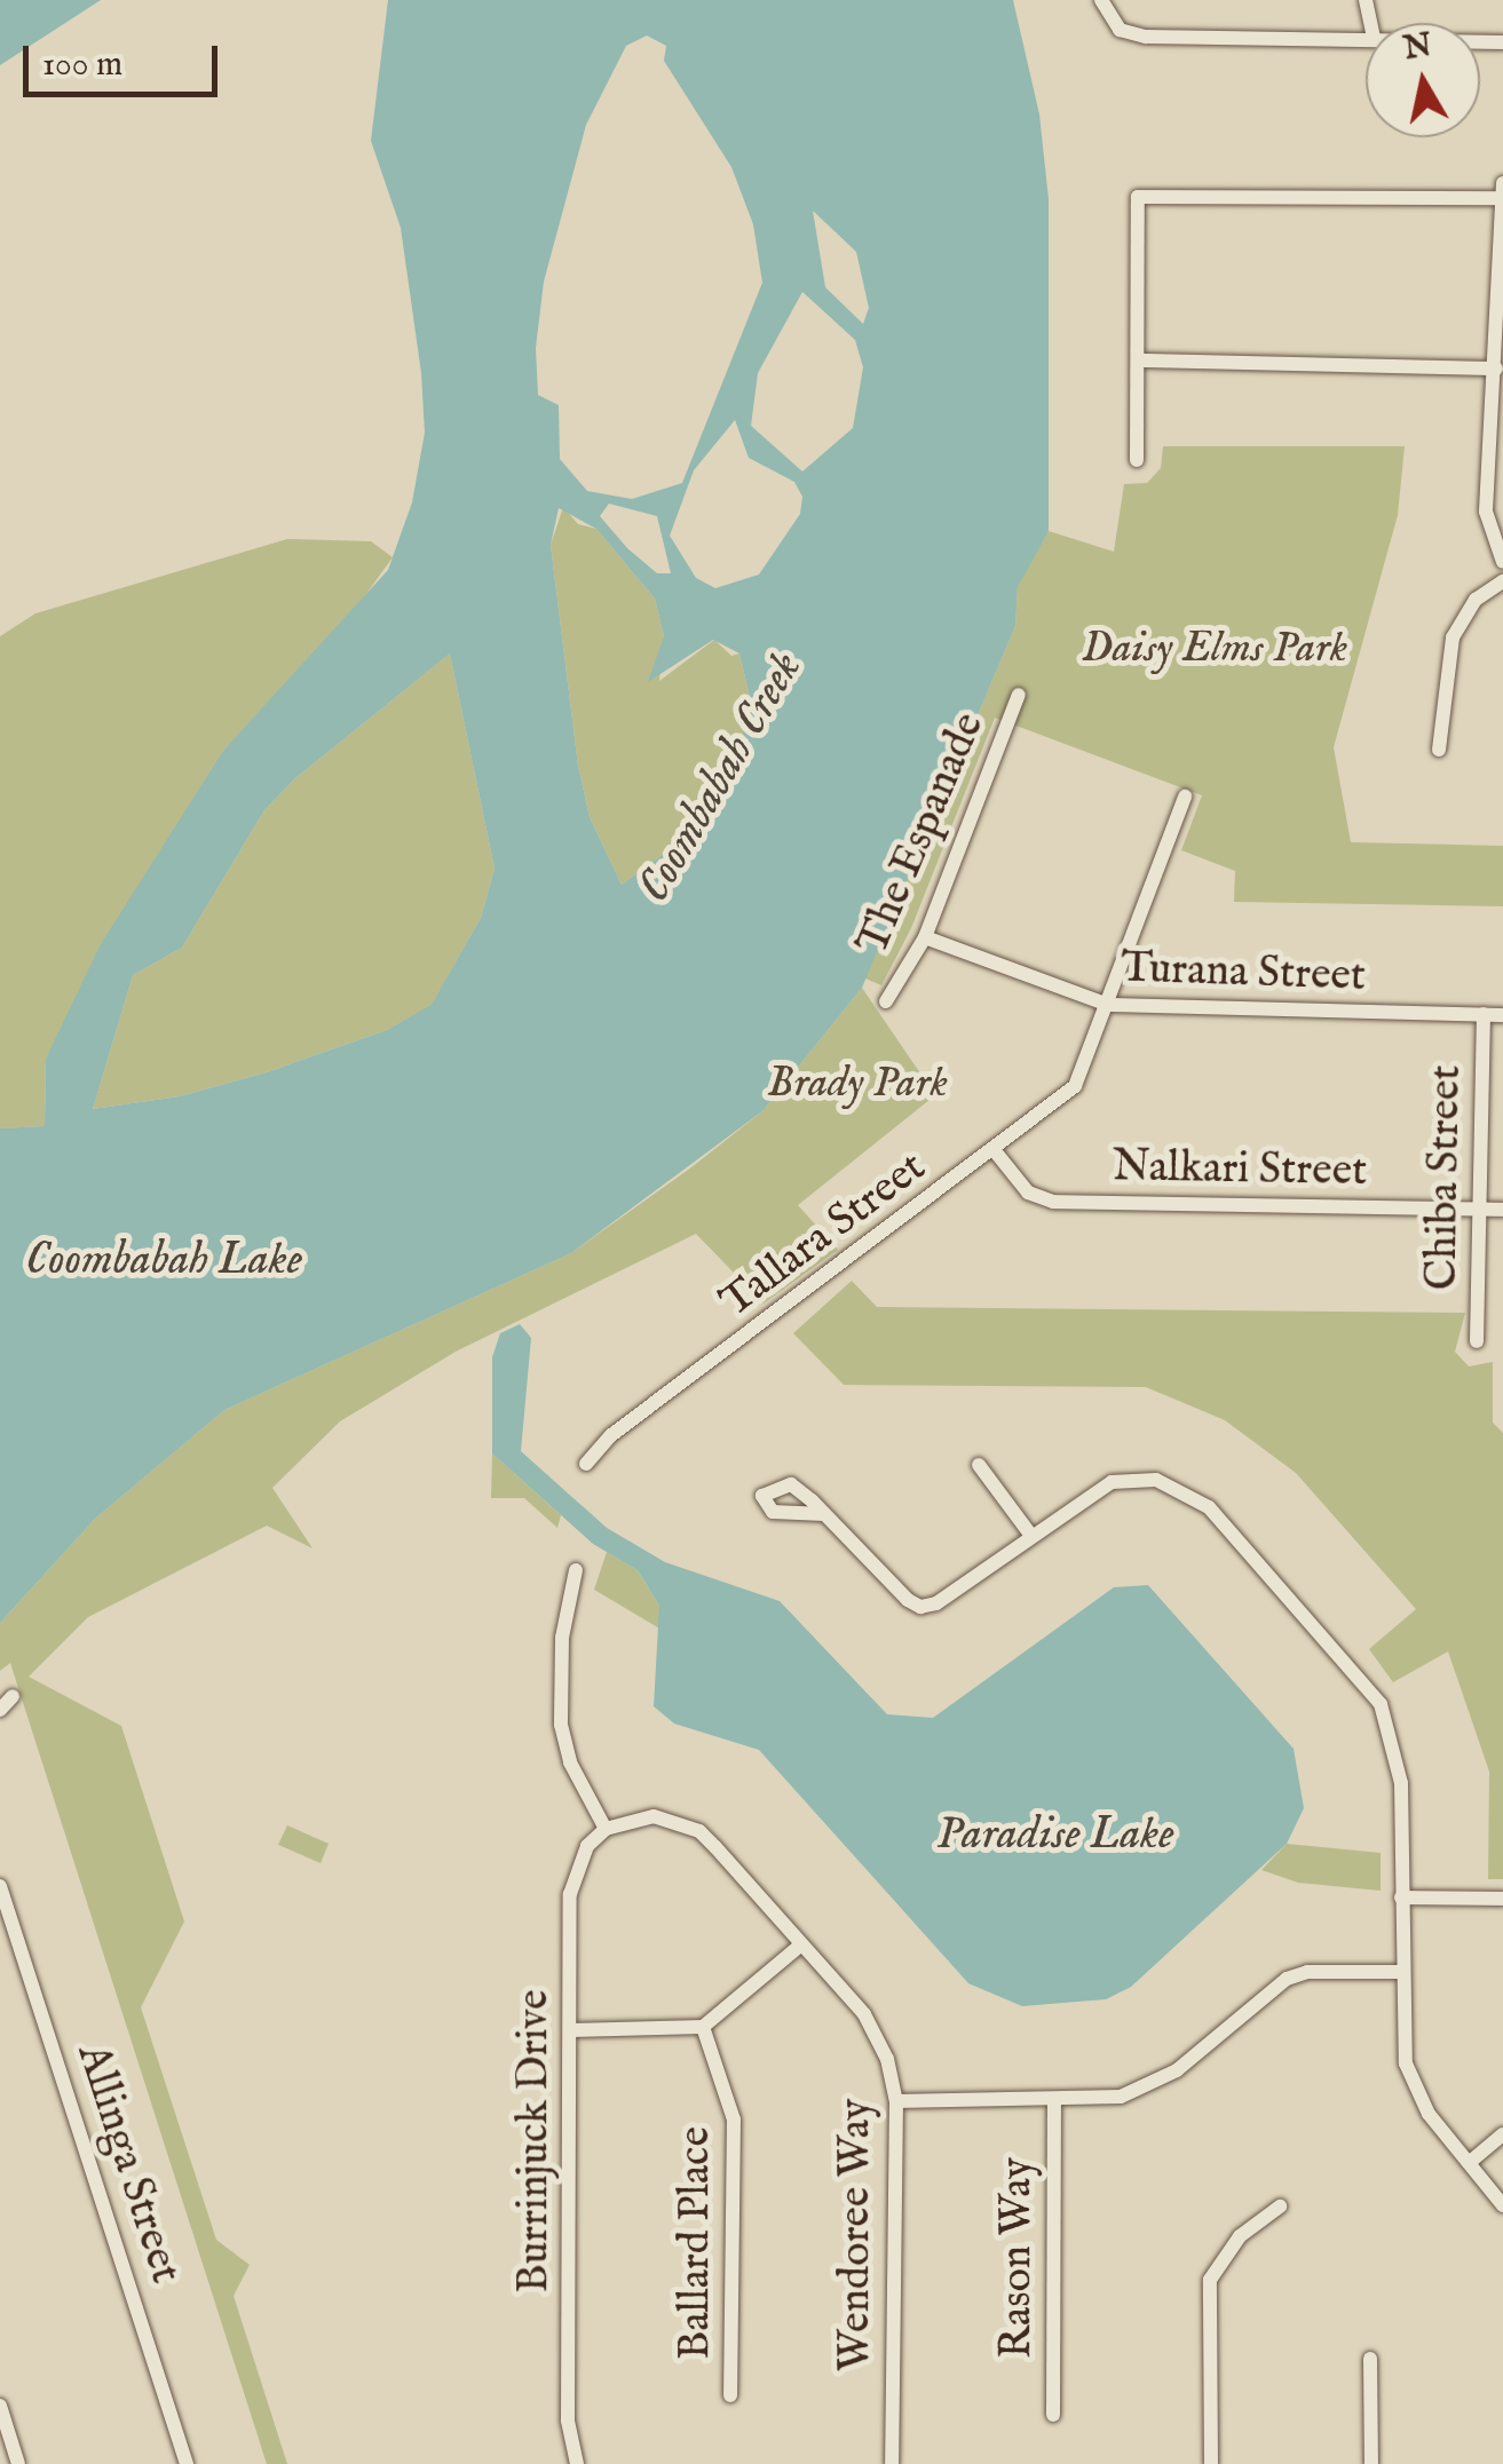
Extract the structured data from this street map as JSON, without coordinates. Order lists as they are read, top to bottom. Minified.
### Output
{"streets":{"street":["The Espanade","Turana Street","Nalkari Street","Chiba Street","Tallara Street","Burrinjuck Drive","Allinga Street","Wendoree Way","Ballard Place","Rason Way"]},"crossings":[["The Espanade","Turana Street"],["Turana Street","Chiba Street"],["Turana Street","Tallara Street"],["Nalkari Street","Chiba Street"],["Nalkari Street","Tallara Street"],["Burrinjuck Drive","Wendoree Way"]],"water":["Coombabah Creek","Coombabah Lake","Paradise Lake"],"parks":["Daisy Elms Park","Brady Park"],"scale_bar":"100 m","north":"top"}
